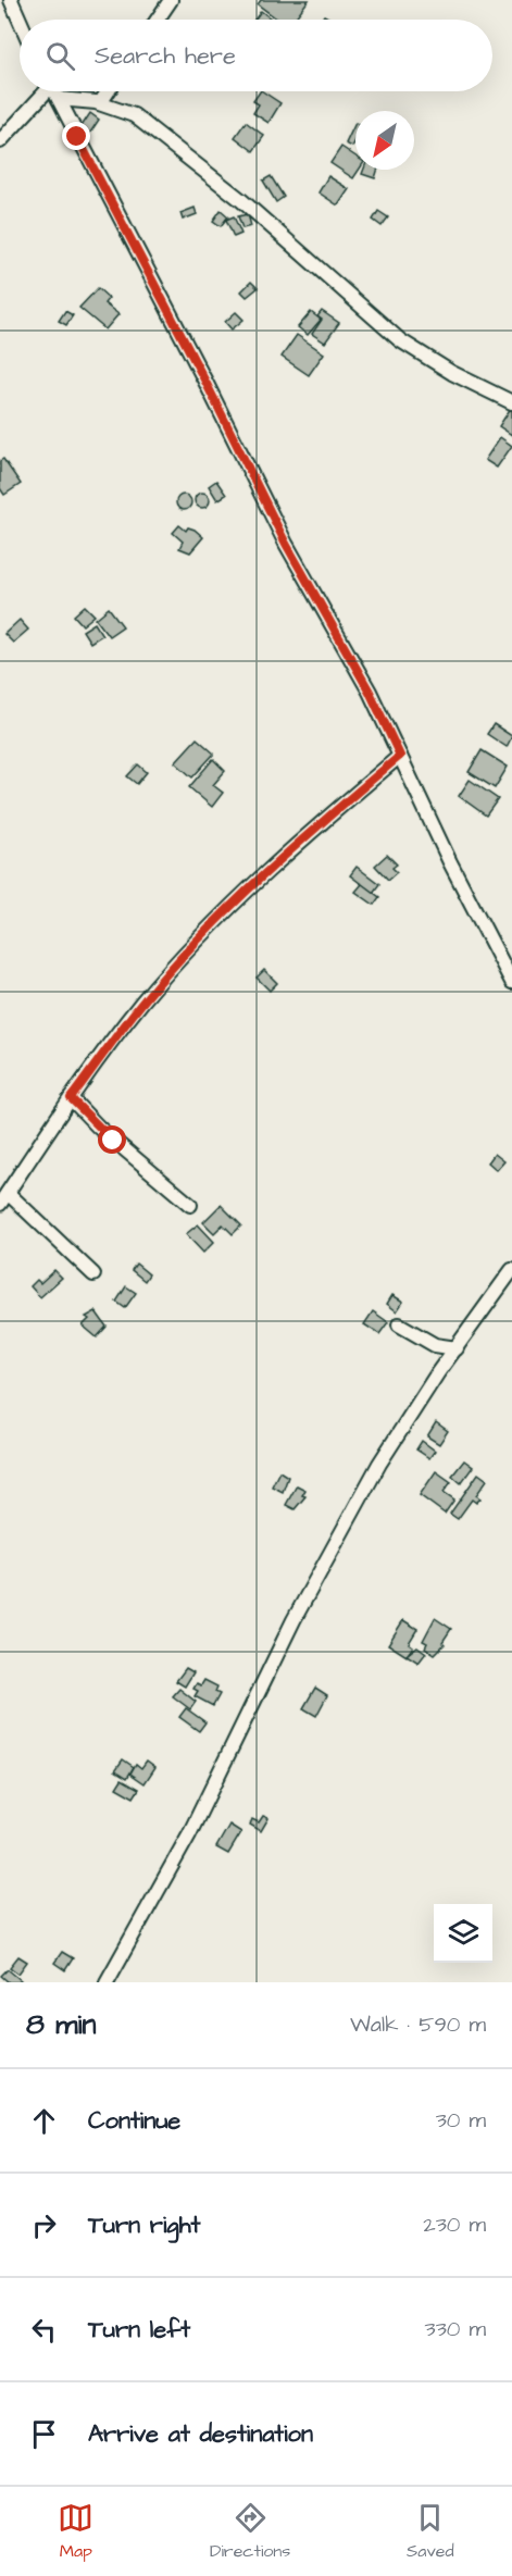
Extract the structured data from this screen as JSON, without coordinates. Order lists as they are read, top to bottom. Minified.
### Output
{"north":"bottom left","page":{"search":"Search here","heading":["8 min","Walk · 590 m"],"list":[["Continue","30 m"],["Turn right","230 m"],["Turn left","330 m"],"Arrive at destination"],"nav":["Map","Directions","Saved"]}}
